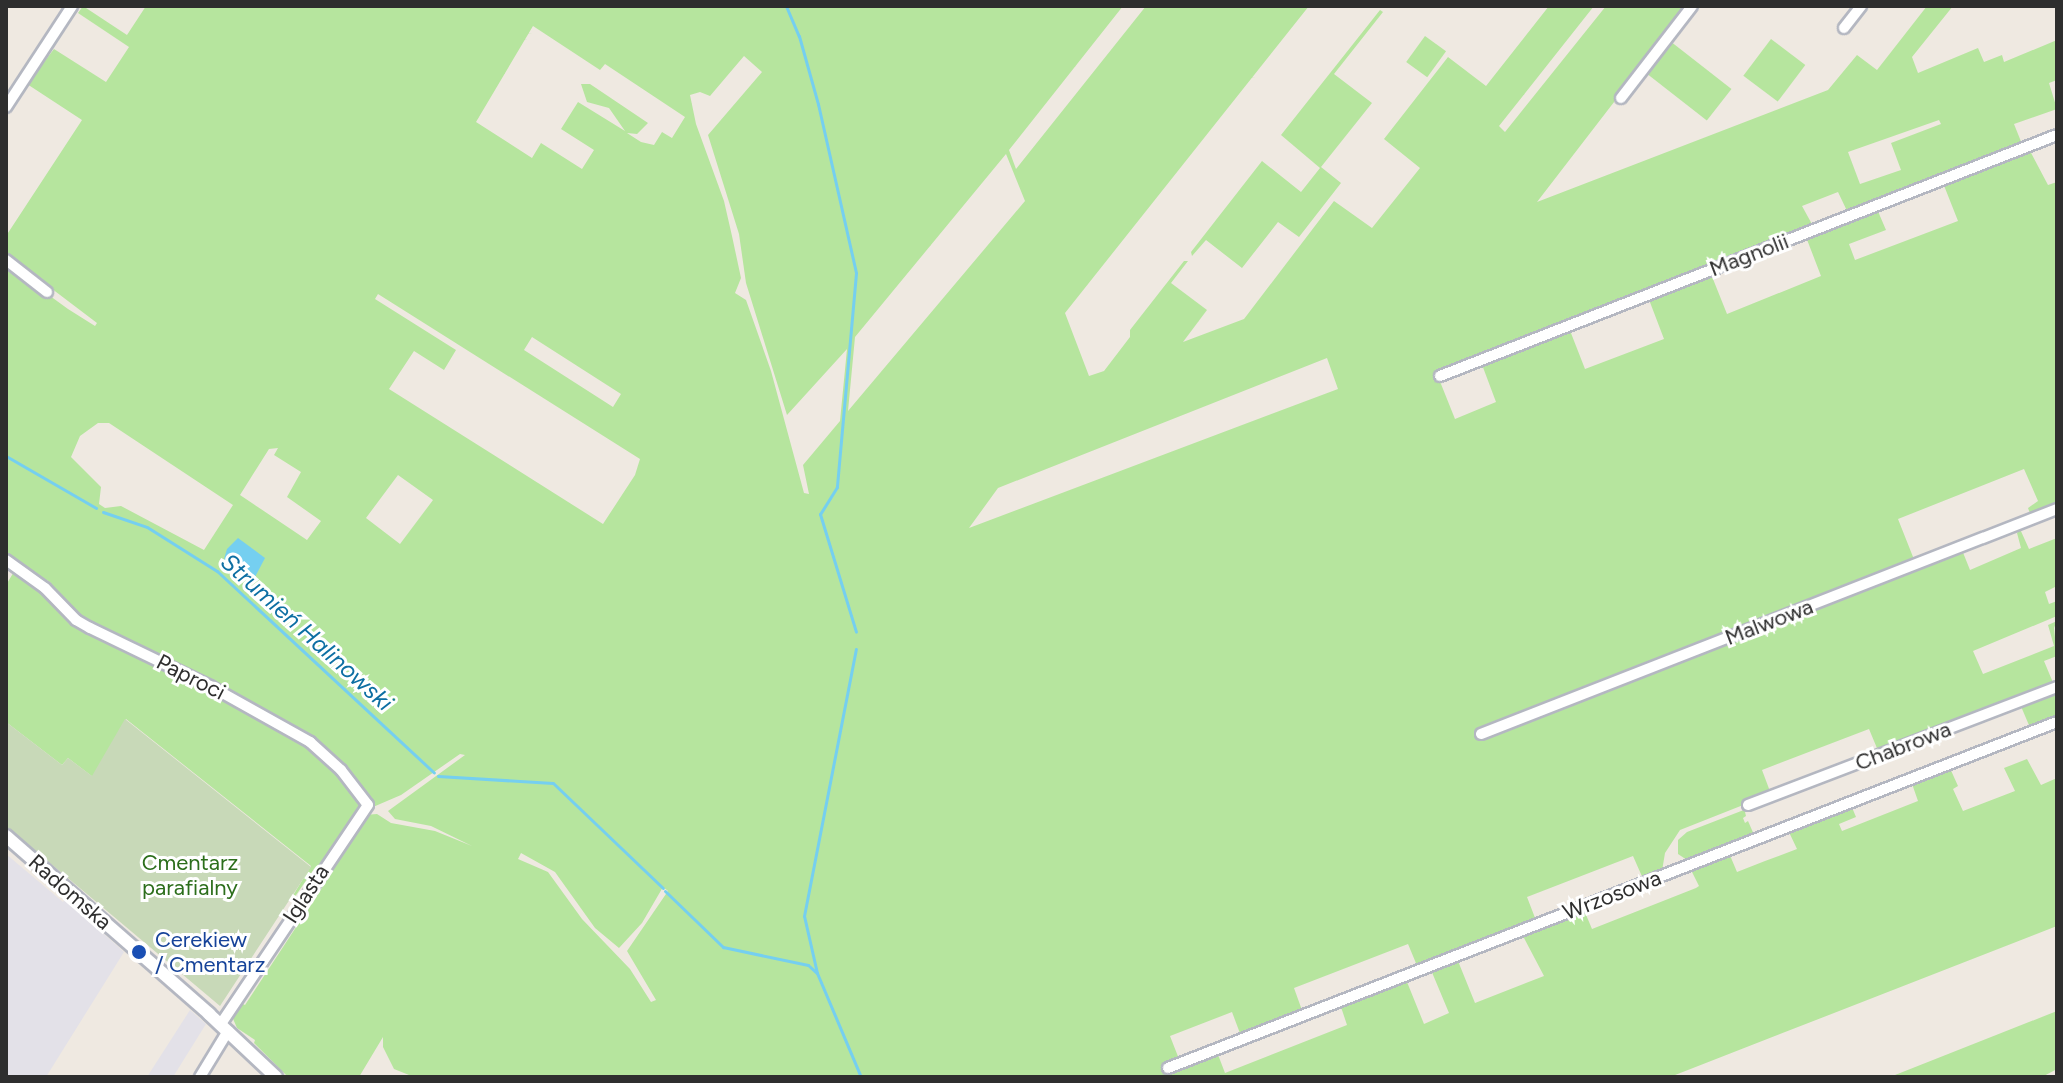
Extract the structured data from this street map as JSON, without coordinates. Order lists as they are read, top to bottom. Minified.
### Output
{"streets":{"street":["Magnolii","Malwowa","Paproci","Chabrowa","Radomska","Iglasta","Wrzosowa"]},"crossings":[["Paproci","Iglasta"],["Radomska","Iglasta"]],"water":["Strumień Halinowski"],"parks":["Cmentarz parafialny"],"places":["Cerekiew / Cmentarz"]}
